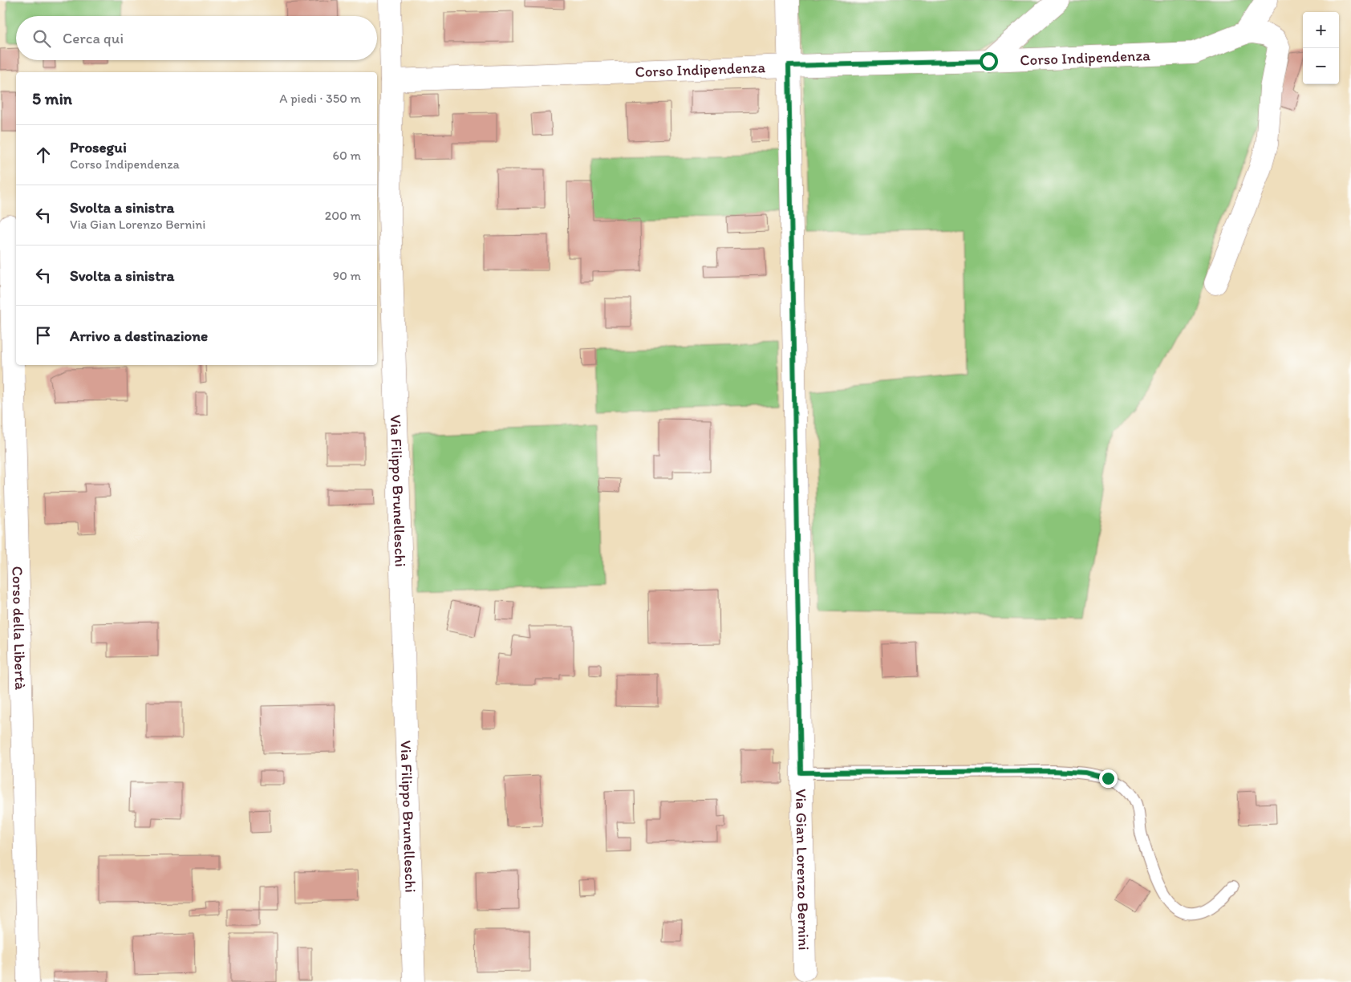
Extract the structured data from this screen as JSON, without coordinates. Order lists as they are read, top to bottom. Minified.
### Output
{"streets":{"street":["Corso Indipendenza","Via Filippo Brunelleschi","Corso della Libertà","Via Gian Lorenzo Bernini"]},"crossings":[["Corso Indipendenza","Via Filippo Brunelleschi"],["Corso Indipendenza","Via Gian Lorenzo Bernini"]],"page":{"map_buttons":["+","−"],"search":"Cerca qui","heading":["5 min","A piedi · 350 m"],"list":[["Prosegui","Corso Indipendenza","60 m"],["Svolta a sinistra","Via Gian Lorenzo Bernini","200 m"],["Svolta a sinistra","90 m"],"Arrivo a destinazione"]}}
